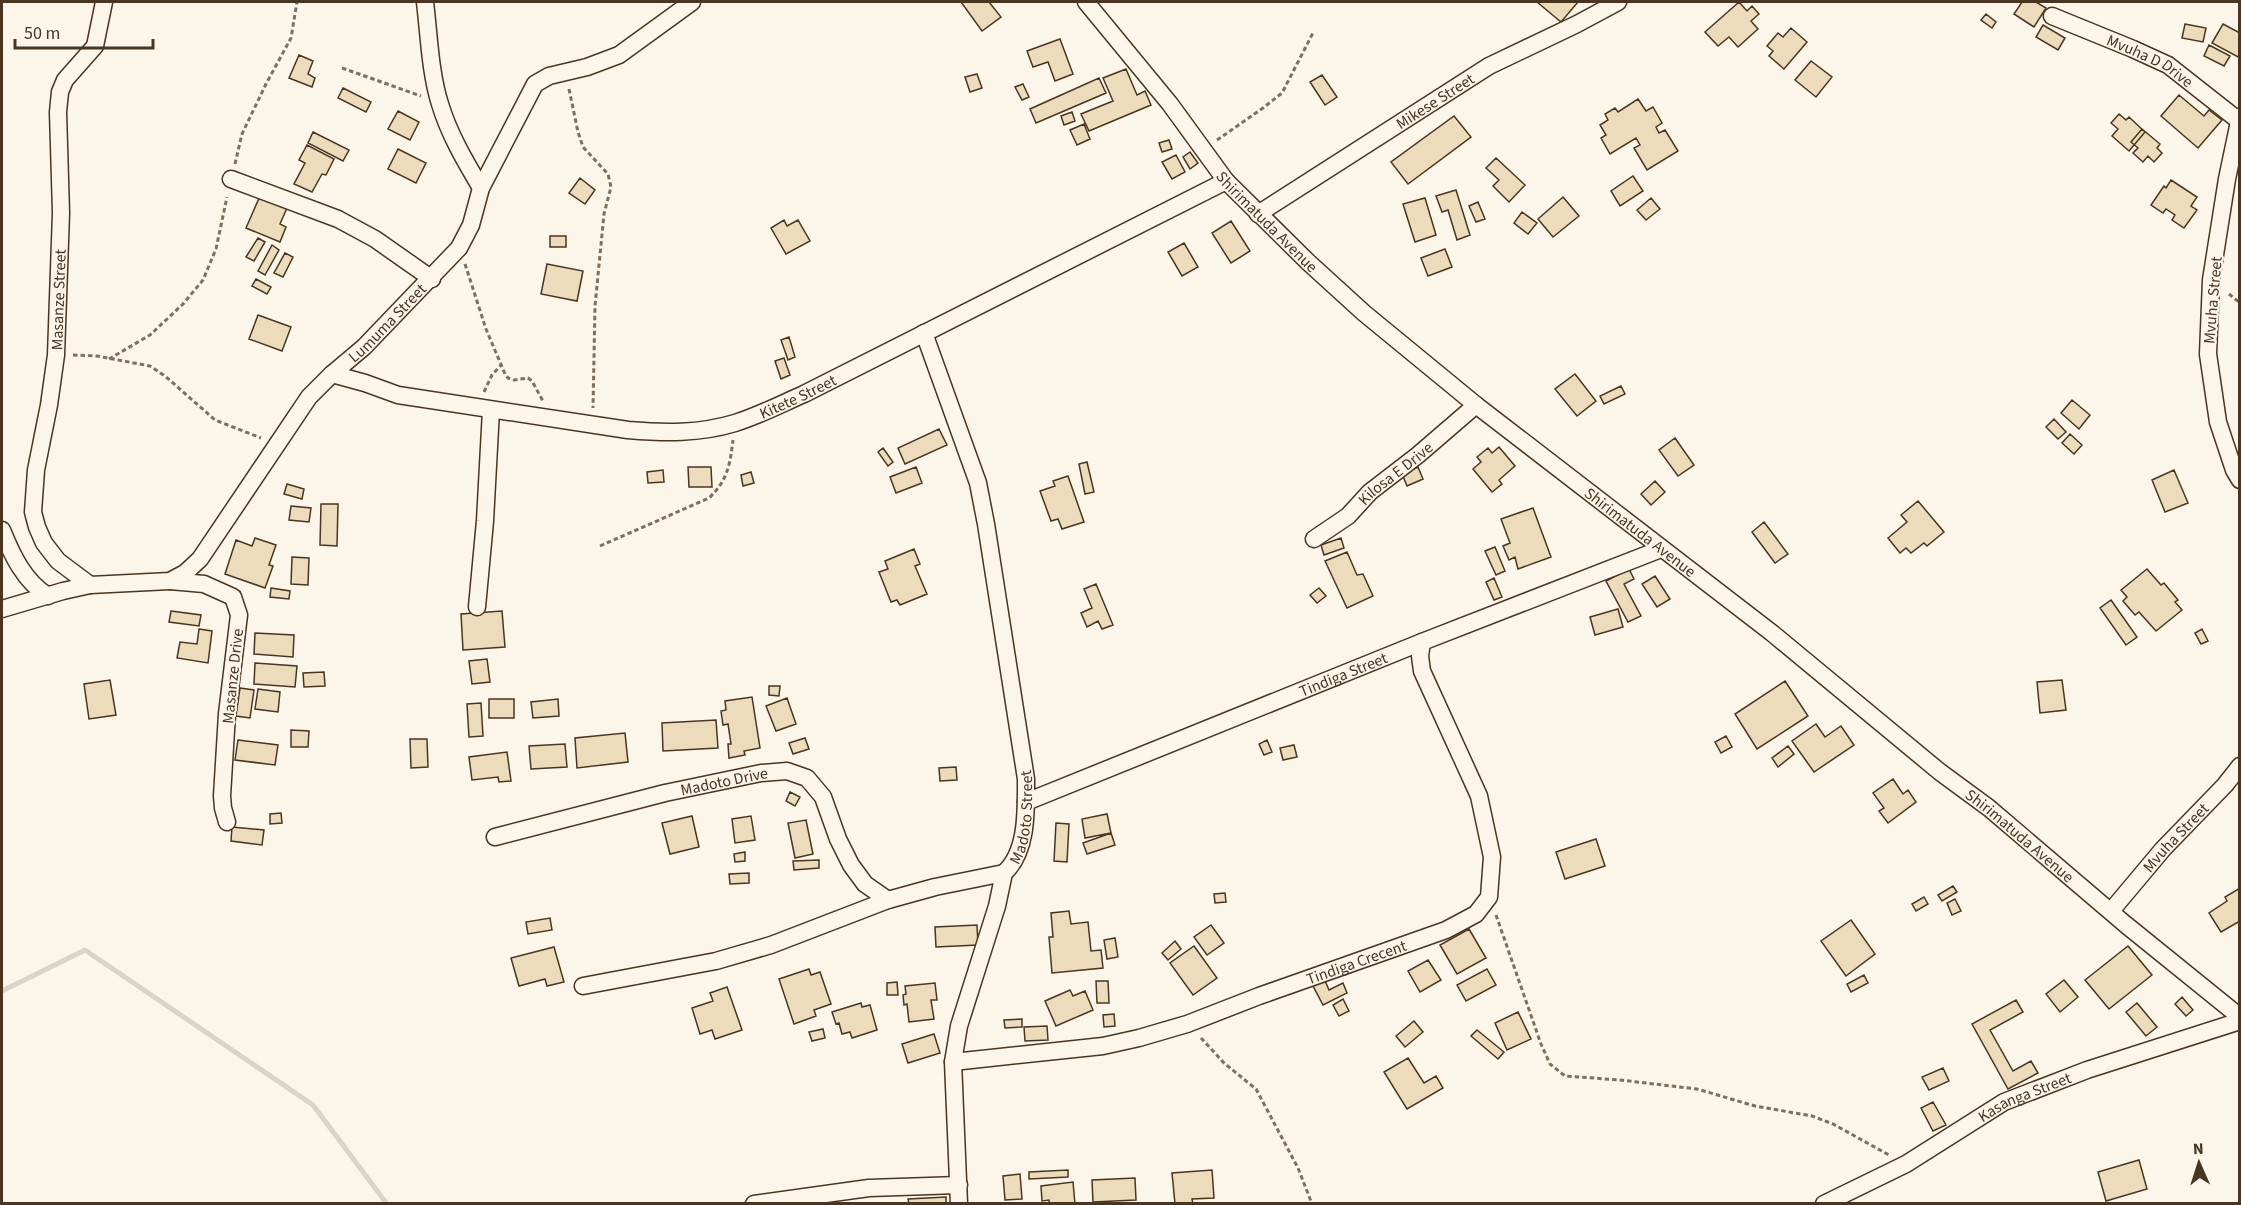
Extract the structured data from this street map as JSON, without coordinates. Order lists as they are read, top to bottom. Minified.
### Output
{"streets":{"street":["Mvuha D Drive","Mikese Street","Shirimatuda Avenue","Masanze Street","Mvuha Street","Lumuma Street","Kitete Street","Kilosa E Drive","Tindiga Street","Masanze Drive","Madoto Drive","Madoto Street","Tindiga Crecent","Kasanga Street"]},"crossings":[["Mvuha D Drive","Mvuha Street"],["Mikese Street","Shirimatuda Avenue"],["Shirimatuda Avenue","Mvuha Street"],["Shirimatuda Avenue","Kitete Street"],["Shirimatuda Avenue","Kilosa E Drive"],["Shirimatuda Avenue","Tindiga Street"],["Shirimatuda Avenue","Kasanga Street"],["Lumuma Street","Kitete Street"],["Lumuma Street","Masanze Drive"],["Kitete Street","Madoto Street"],["Tindiga Street","Madoto Street"],["Madoto Drive","Madoto Street"]],"scale_bar":"50 m","north":"top"}
